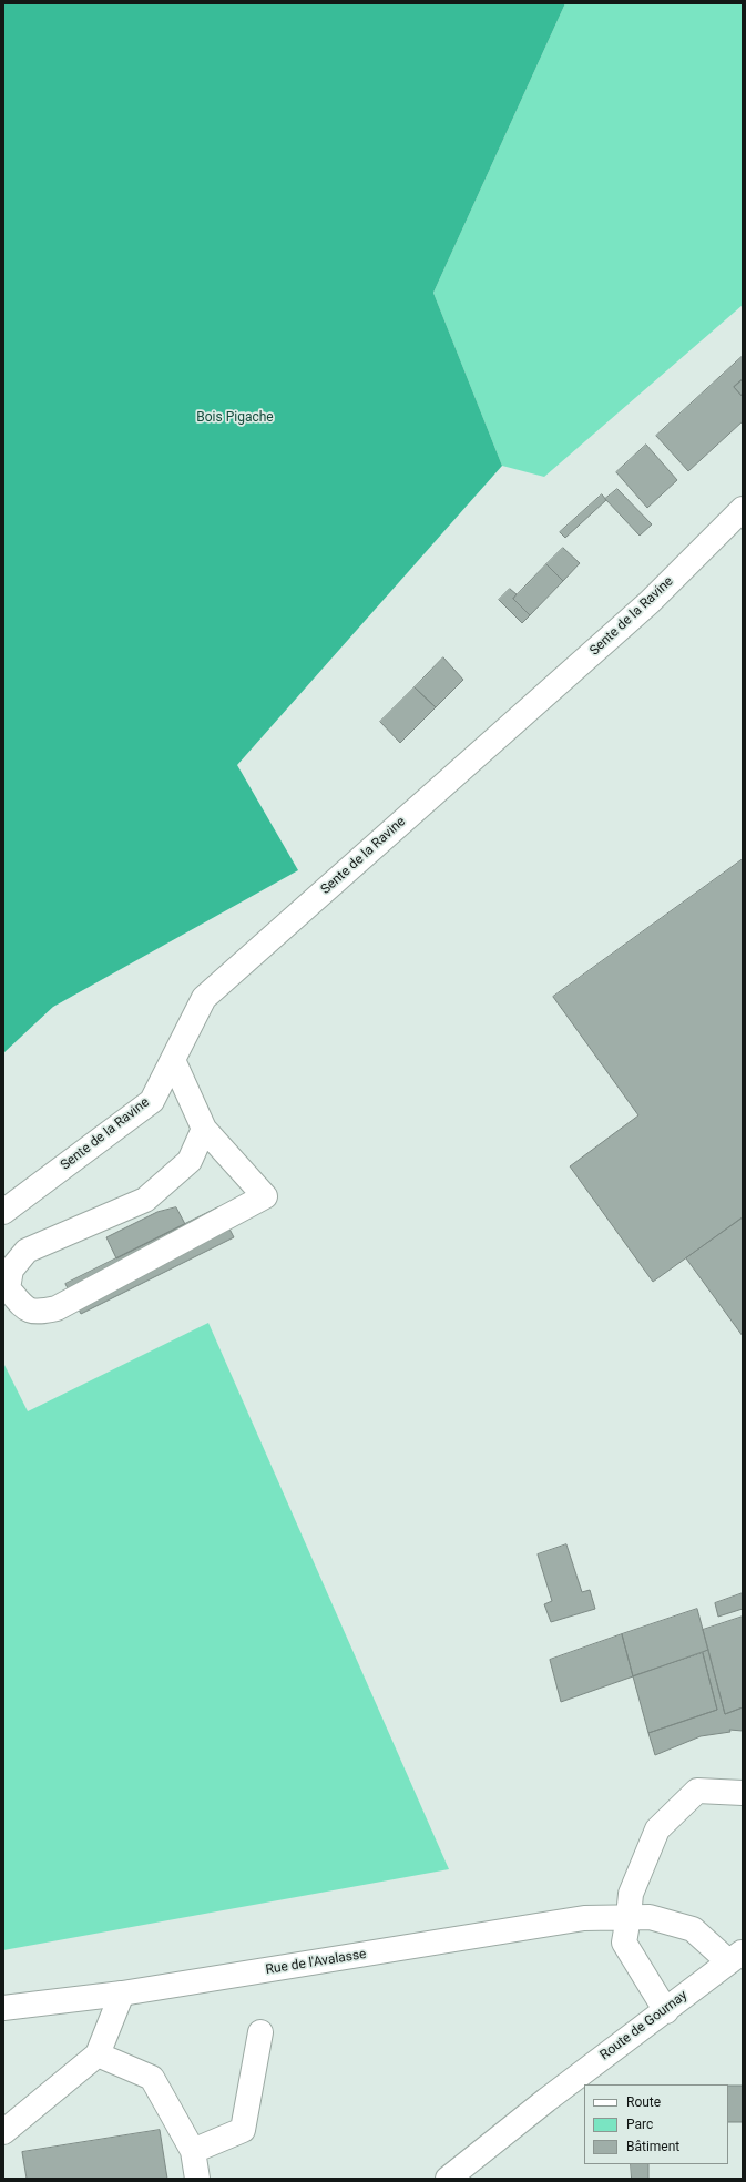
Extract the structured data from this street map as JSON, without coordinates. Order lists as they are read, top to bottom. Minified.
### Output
{"streets":{"street":["Sente de la Ravine","Rue de l'Avalasse","Route de Gournay"]},"crossings":[["Rue de l'Avalasse","Route de Gournay"]],"parks":["Bois Pigache"],"legend":["Route","Parc","Bâtiment"]}
